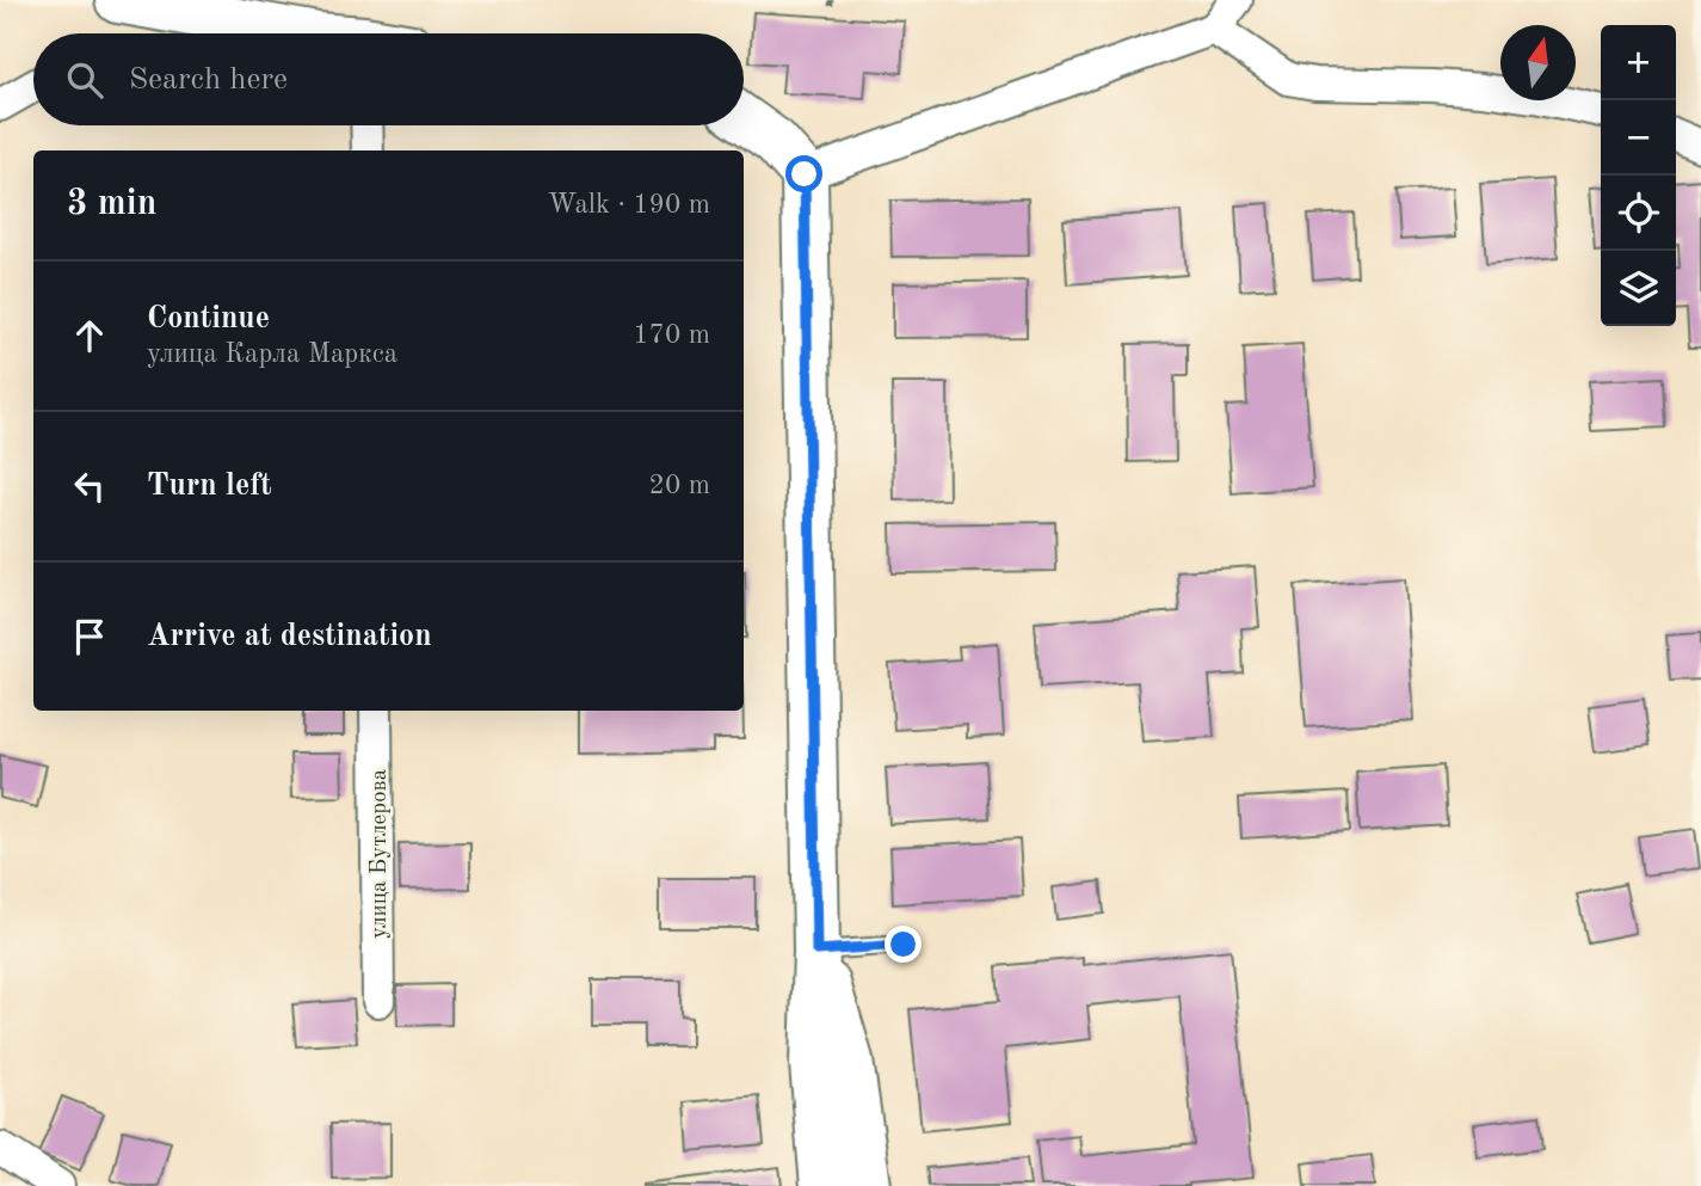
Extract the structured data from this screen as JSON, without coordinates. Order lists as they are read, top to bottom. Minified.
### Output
{"streets":{"street":["улица Бутлерова"]},"north":"top","page":{"map_buttons":["+","−"],"search":"Search here","heading":["3 min","Walk · 190 m"],"list":[["Continue","улица Карла Маркса","170 m"],["Turn left","20 m"],"Arrive at destination"]}}
